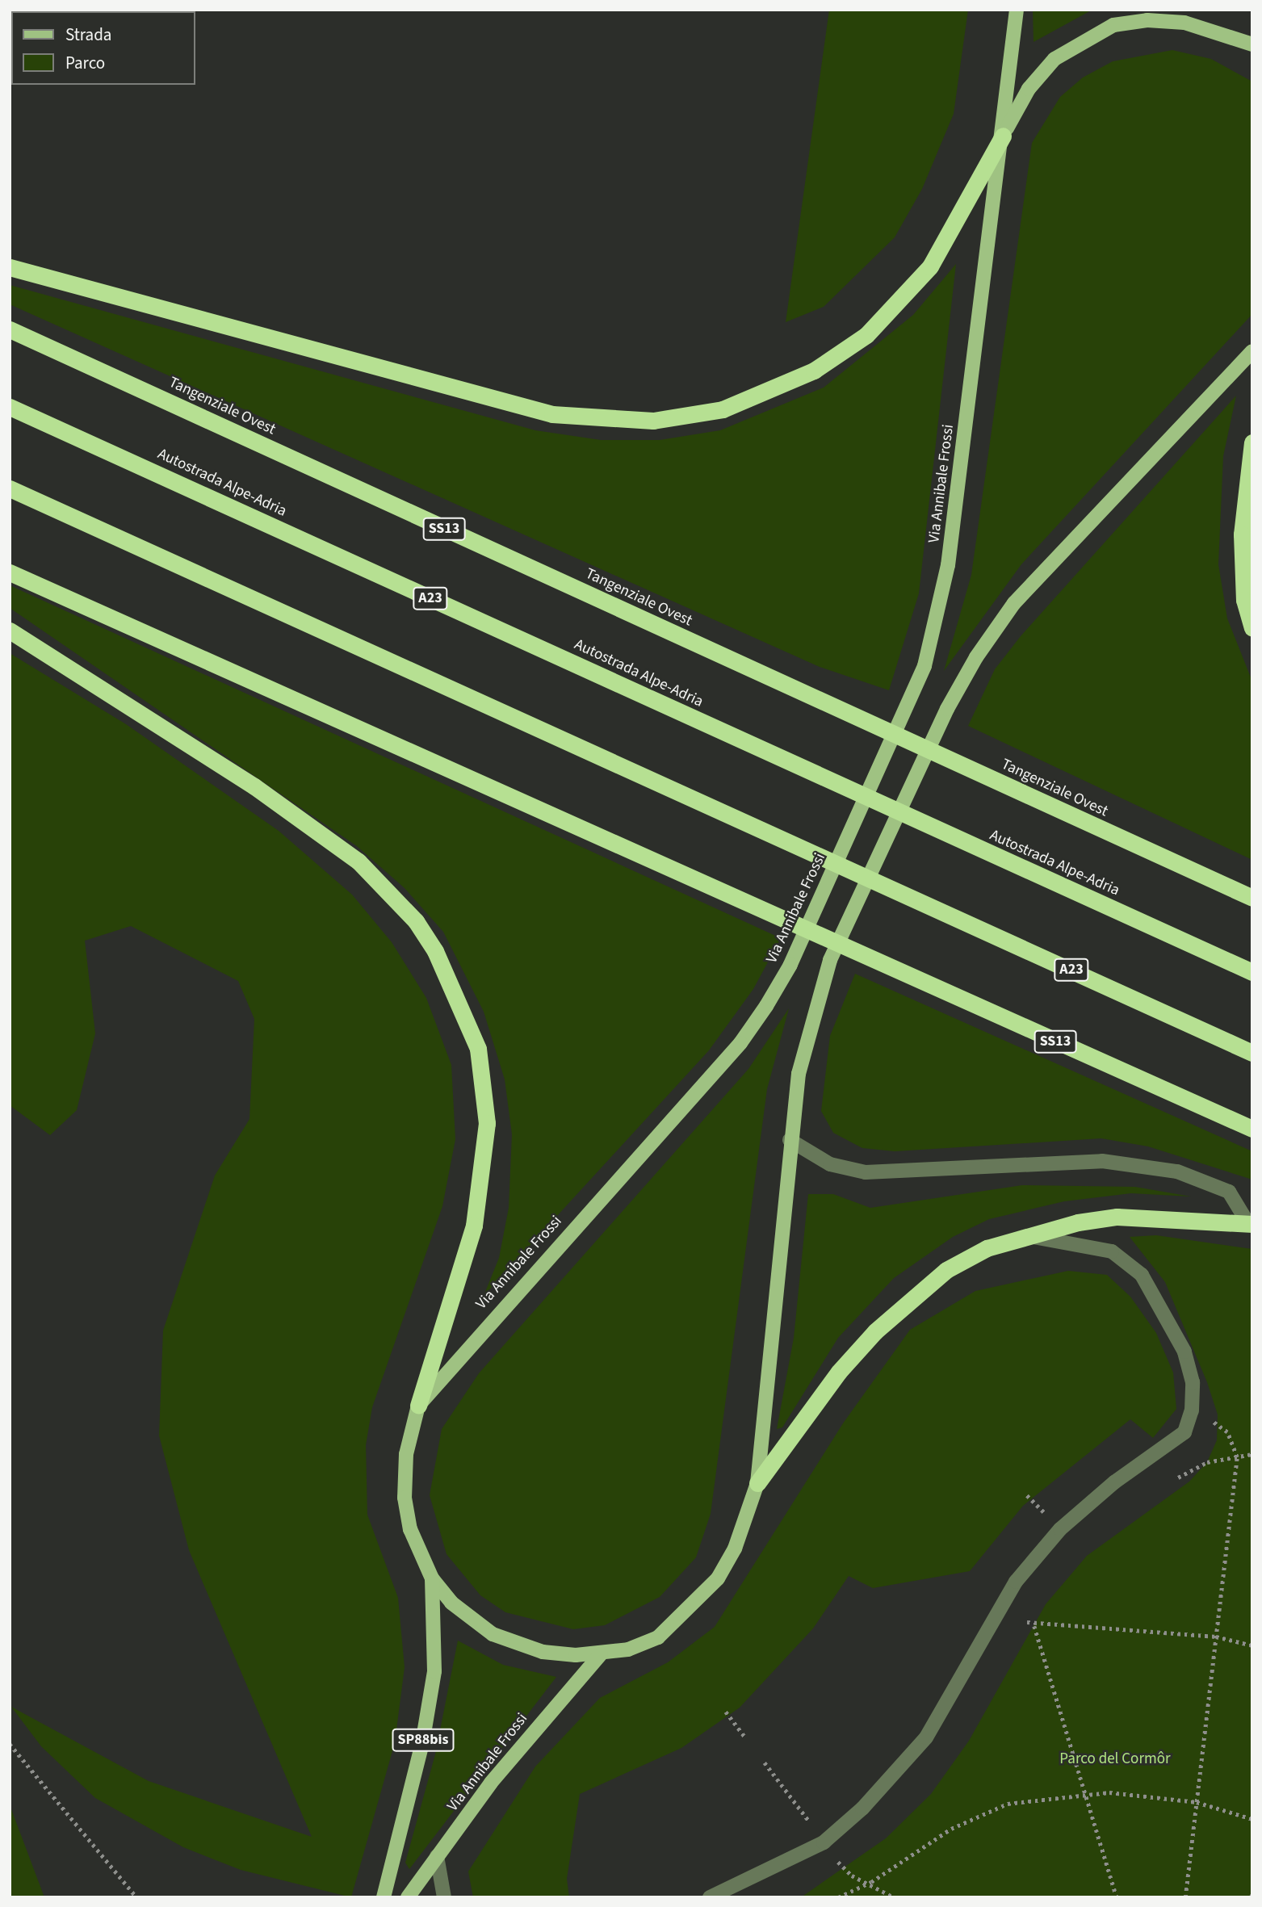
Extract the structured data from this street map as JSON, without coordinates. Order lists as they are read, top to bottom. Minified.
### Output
{"streets":{"highway":["Tangenziale Ovest","Autostrada Alpe-Adria","SS13","A23"],"main road":["Via Annibale Frossi","SP88bis"]},"parks":["Parco del Cormôr"],"legend":["Strada","Parco"]}
